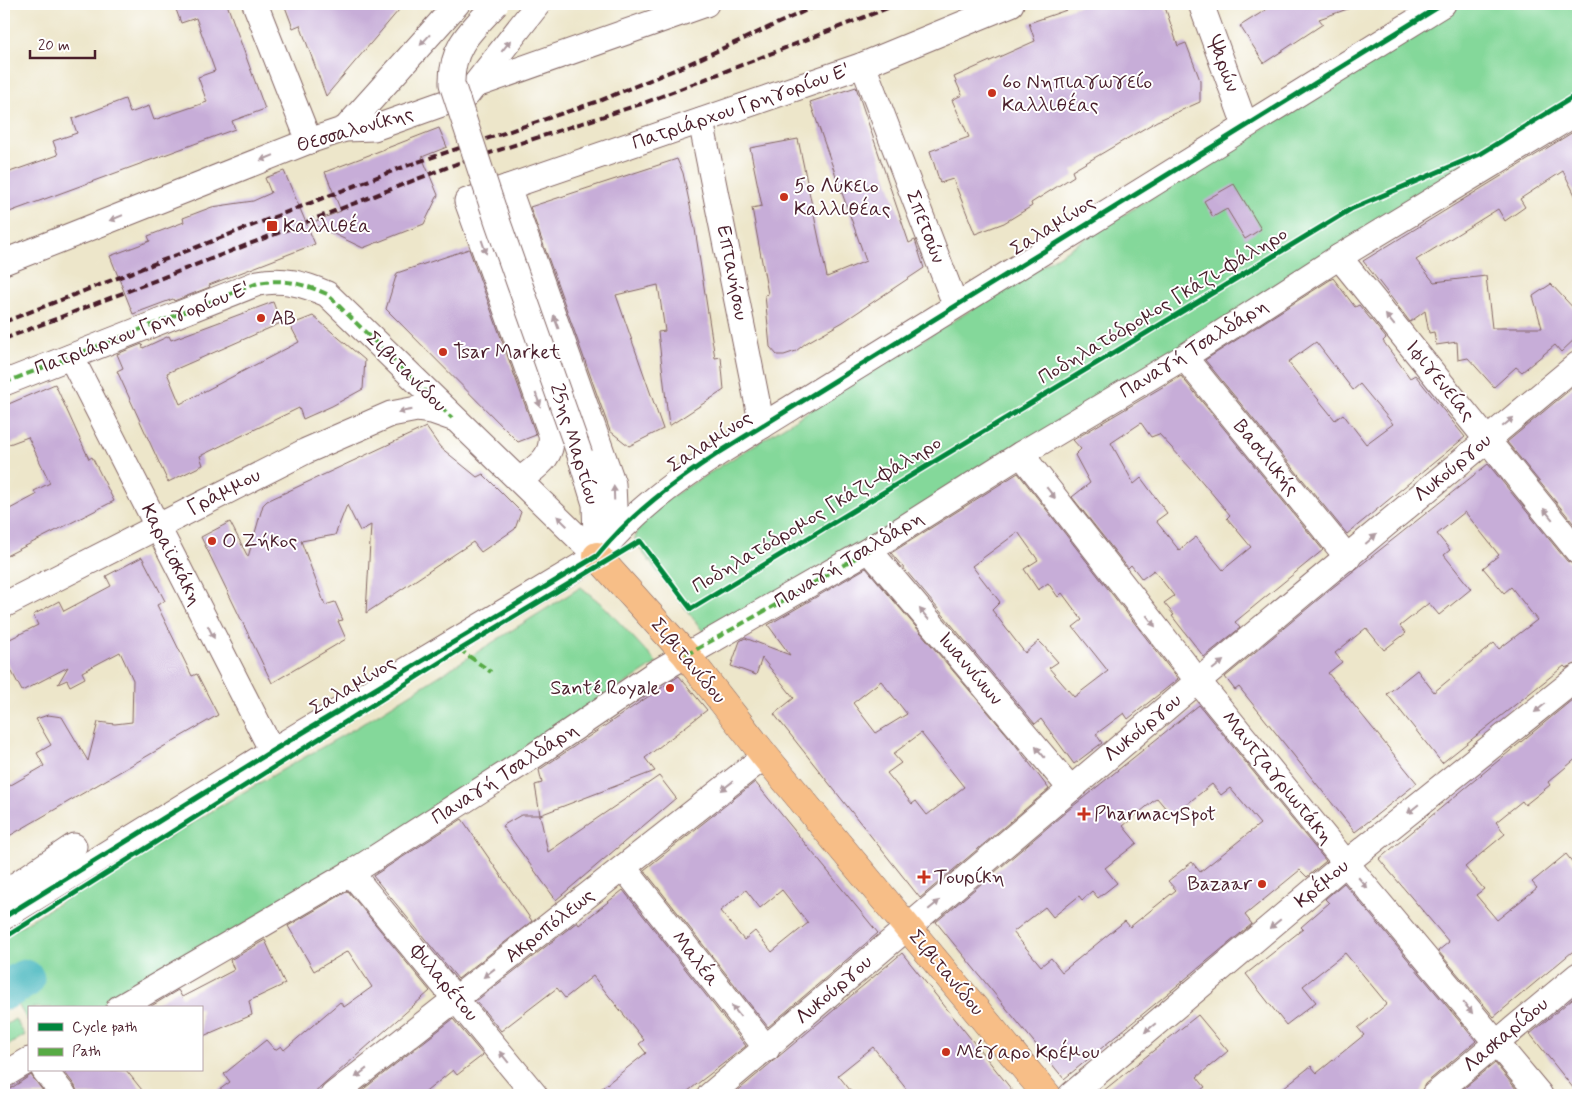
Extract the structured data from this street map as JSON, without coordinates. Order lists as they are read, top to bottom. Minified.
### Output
{"streets":{"main road":["Σιβιτανίδου"],"street":["Ψαρών","Πατριάρχου Γρηγορίου Ε'","Θεσσαλονίκης","Σαλαμίνος","Σπετσών","Επτανήσου","Παναγή Τσαλδάρη","Ιφιγενείας","25ης Μαρτίου","Βασιλικής","Λυκούργου","Γράμμου","Καραϊσκάκη","Ιωαννίνων","Μαντζαγριωτάκη","Κρέμου","Ακροπόλεως","Μαλέα","Φιλαρέτου","Λασκαρίδου"],"cycle path":["Ποδηλατόδρομος Γκάζι-Φάληρο"]},"crossings":[["Ψαρών","Σαλαμίνος"],["Πατριάρχου Γρηγορίου Ε'","Σπετσών"],["Πατριάρχου Γρηγορίου Ε'","Επτανήσου"],["Πατριάρχου Γρηγορίου Ε'","Σιβιτανίδου"],["Πατριάρχου Γρηγορίου Ε'","25ης Μαρτίου"],["Πατριάρχου Γρηγορίου Ε'","Καραϊσκάκη"],["Σαλαμίνος","Σπετσών"],["Σαλαμίνος","Επτανήσου"],["Σαλαμίνος","Σιβιτανίδου"],["Σαλαμίνος","25ης Μαρτίου"],["Σαλαμίνος","Καραϊσκάκη"],["Παναγή Τσαλδάρη","Σιβιτανίδου"],["Παναγή Τσαλδάρη","Ιφιγενείας"],["Παναγή Τσαλδάρη","Βασιλικής"],["Παναγή Τσαλδάρη","Ιωαννίνων"],["Παναγή Τσαλδάρη","Μαντζαγριωτάκη"],["Παναγή Τσαλδάρη","Φιλαρέτου"],["Σιβιτανίδου","25ης Μαρτίου"],["Σιβιτανίδου","Λυκούργου"],["Σιβιτανίδου","Γράμμου"],["Σιβιτανίδου","Ακροπόλεως"],["Ιφιγενείας","Λυκούργου"],["Βασιλικής","Λυκούργου"],["Λυκούργου","Ιωαννίνων"],["Λυκούργου","Μαντζαγριωτάκη"],["Λυκούργου","Μαλέα"],["Γράμμου","Καραϊσκάκη"],["Μαντζαγριωτάκη","Κρέμου"],["Μαντζαγριωτάκη","Λασκαρίδου"],["Ακροπόλεως","Μαλέα"],["Ακροπόλεως","Φιλαρέτου"]],"one_way":["Θεσσαλονίκης","Ιφιγενείας","Λυκούργου","Γράμμου","Καραϊσκάκη","Ιωαννίνων","Μαντζαγριωτάκη","Κρέμου","Ακροπόλεως","Μαλέα","Φιλαρέτου"],"places":{"other":["6ο Νηπιαγωγείο Καλλιθέας","5ο Λύκειο Καλλιθέας","ΑΒ","Tsar Market","Ο Ζήκος","Santé Royale","Bazaar","Μέγαρο Κρέμου"],"transit":["Καλλιθέα"],"health":["PharmacySpot","Τουρίκη"]},"legend":["Cycle path","Path"],"scale_bar":"20 m"}
